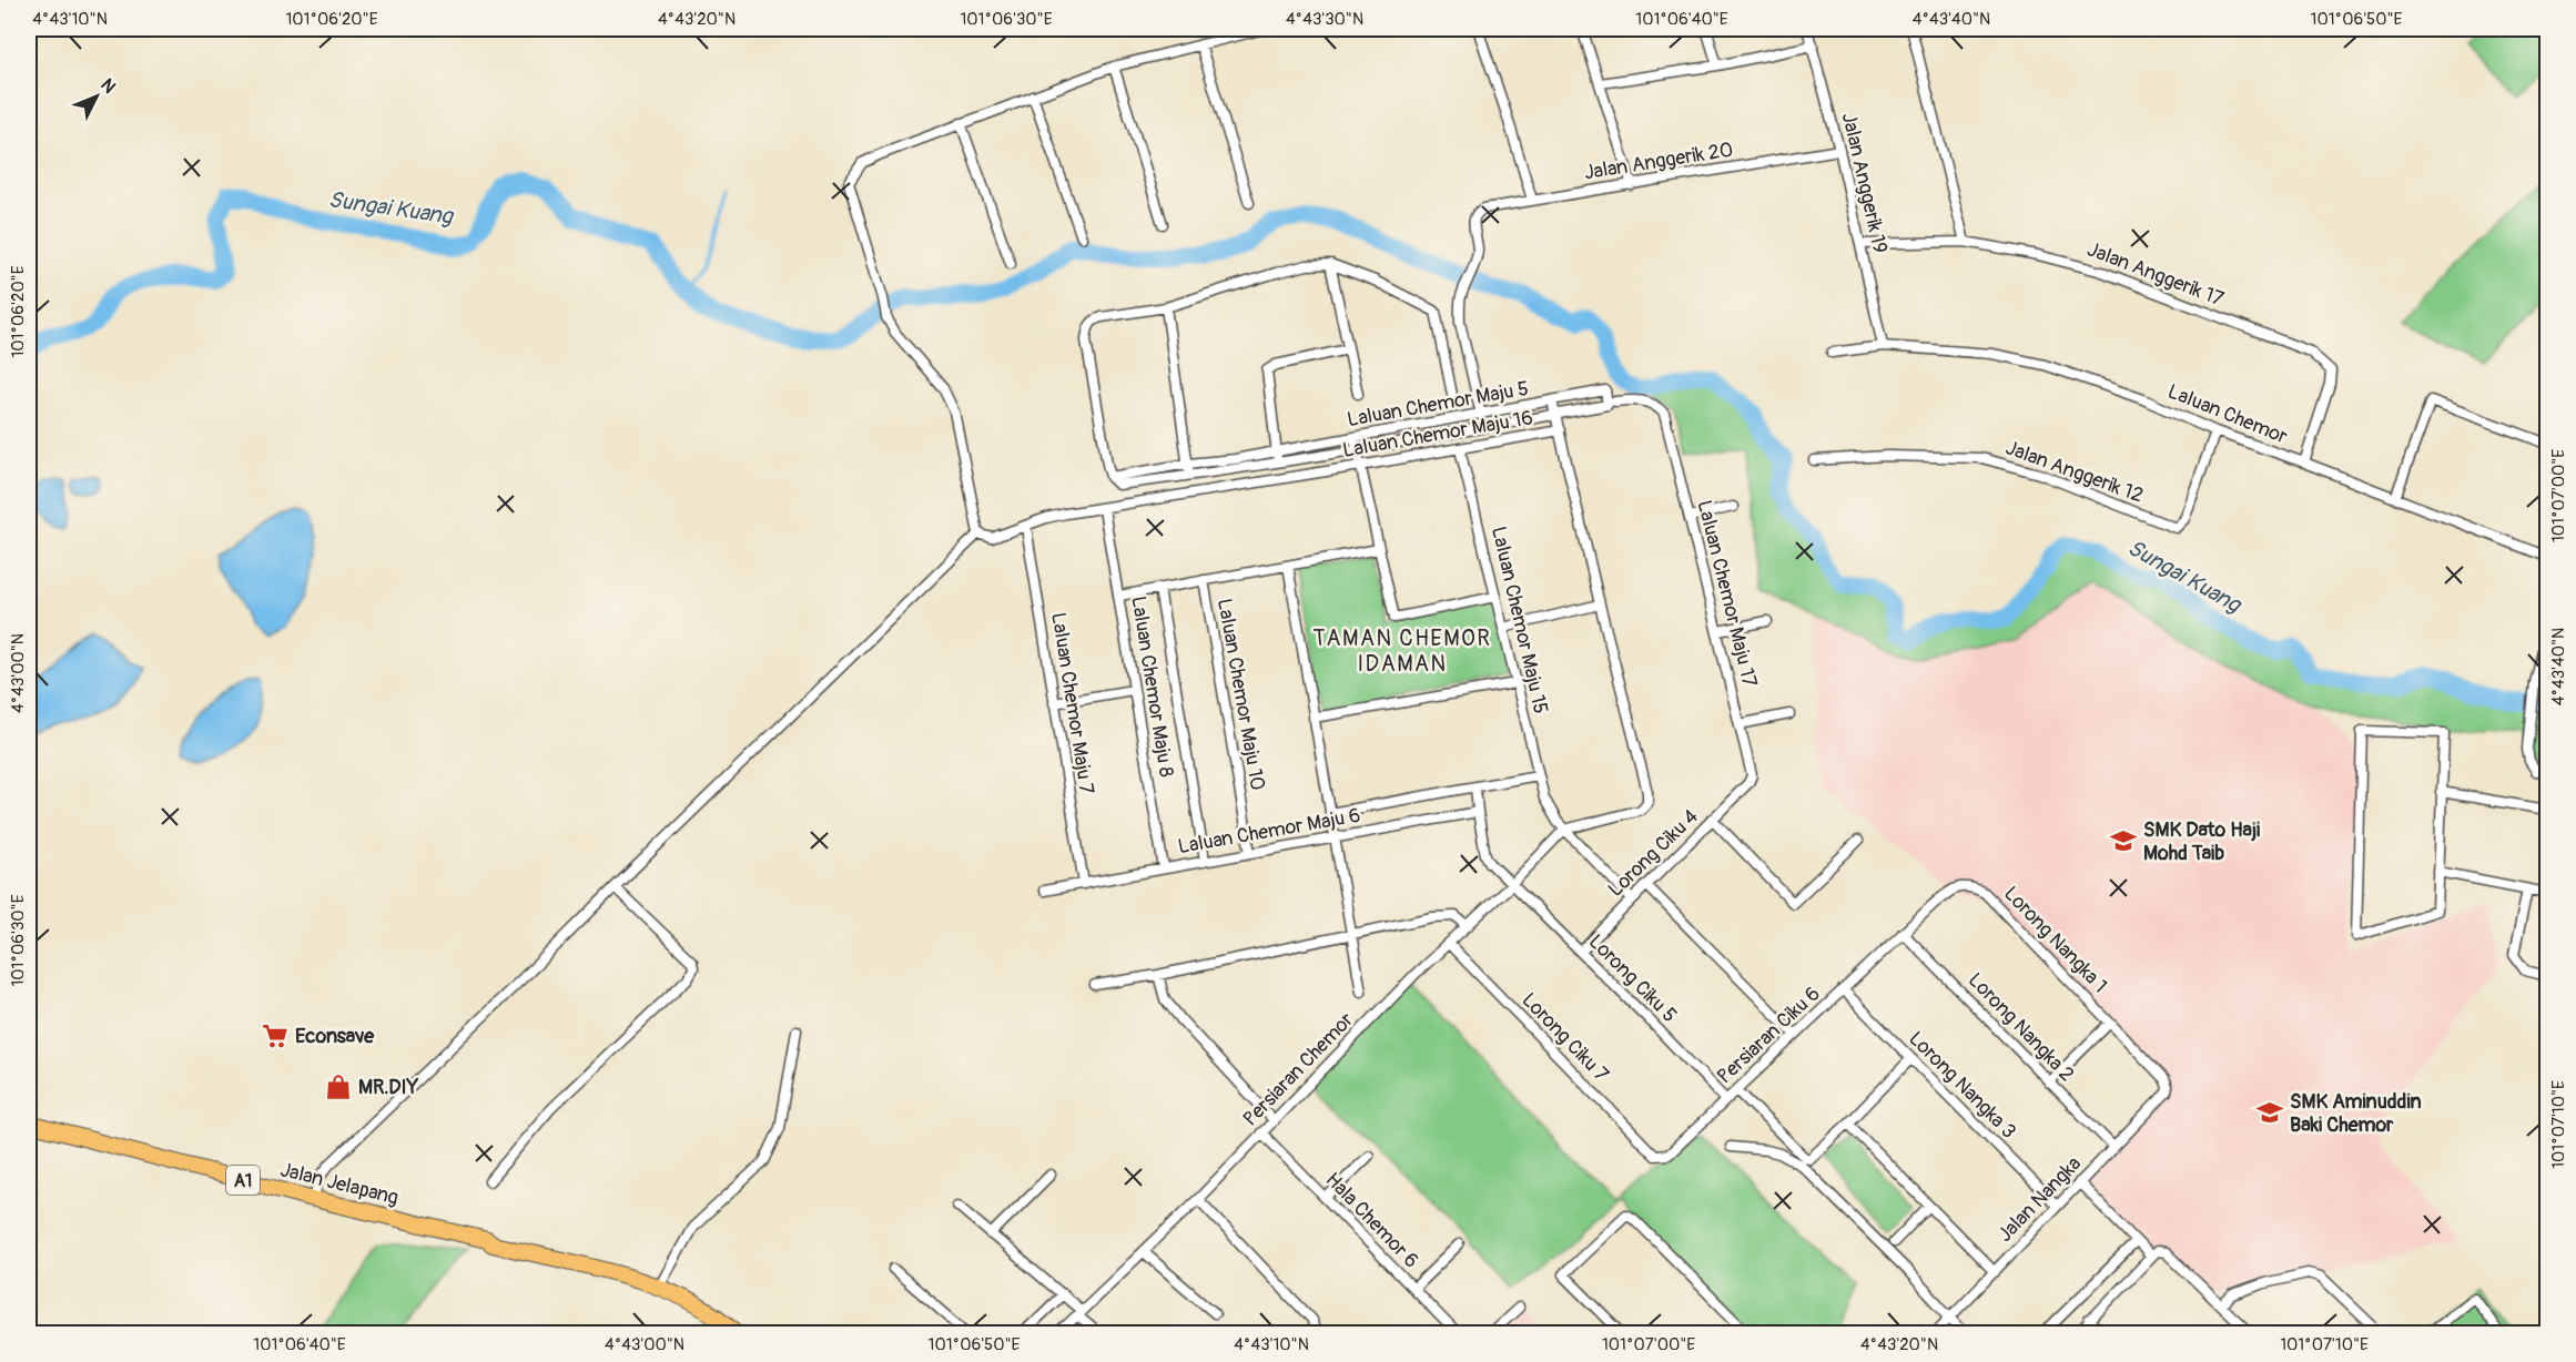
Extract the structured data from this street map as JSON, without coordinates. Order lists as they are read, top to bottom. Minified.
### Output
{"streets":{"main road":["A1","Jalan Jelapang"],"street":["Jalan Anggerik 20","Jalan Anggerik 19","Jalan Anggerik 17","Laluan Chemor Maju 5","Laluan Chemor","Laluan Chemor Maju 16","Jalan Anggerik 12","Laluan Chemor Maju 17","Laluan Chemor Maju 15","Laluan Chemor Maju 8","Laluan Chemor Maju 10","Laluan Chemor Maju 7","Laluan Chemor Maju 6","Lorong Ciku 4","Lorong Nangka 1","Lorong Ciku 5","Lorong Nangka 2","Persiaran Ciku 6","Lorong Ciku 7","Persiaran Chemor","Lorong Nangka 3","Jalan Nangka","Hala Chemor 6"]},"crossings":[["Jalan Anggerik 20","Jalan Anggerik 19"],["Jalan Anggerik 20","Laluan Chemor Maju 5"],["Jalan Anggerik 19","Jalan Anggerik 17"],["Jalan Anggerik 19","Laluan Chemor"],["Jalan Anggerik 17","Laluan Chemor"],["Laluan Chemor Maju 5","Laluan Chemor Maju 17"],["Laluan Chemor","Jalan Anggerik 12"],["Laluan Chemor Maju 16","Laluan Chemor Maju 15"],["Laluan Chemor Maju 16","Laluan Chemor Maju 8"],["Laluan Chemor Maju 16","Laluan Chemor Maju 7"],["Laluan Chemor Maju 16","Persiaran Chemor"],["Laluan Chemor Maju 17","Lorong Ciku 4"],["Laluan Chemor Maju 15","Lorong Ciku 4"],["Laluan Chemor Maju 15","Persiaran Chemor"],["Laluan Chemor Maju 8","Laluan Chemor Maju 6"],["Laluan Chemor Maju 10","Laluan Chemor Maju 6"],["Laluan Chemor Maju 7","Laluan Chemor Maju 6"],["Laluan Chemor Maju 6","Lorong Ciku 5"],["Lorong Ciku 4","Lorong Ciku 5"],["Lorong Nangka 1","Lorong Nangka 2"],["Lorong Nangka 1","Persiaran Ciku 6"],["Lorong Nangka 1","Jalan Nangka"],["Lorong Ciku 5","Persiaran Ciku 6"],["Lorong Ciku 5","Persiaran Chemor"],["Lorong Nangka 2","Persiaran Ciku 6"],["Lorong Nangka 2","Jalan Nangka"],["Persiaran Ciku 6","Lorong Ciku 7"],["Persiaran Ciku 6","Lorong Nangka 3"],["Lorong Ciku 7","Persiaran Chemor"],["Persiaran Chemor","Hala Chemor 6"],["Lorong Nangka 3","Jalan Nangka"]],"districts":["TAMAN CHEMOR IDAMAN"],"water":["Sungai Kuang"],"places":{"school or university":["SMK Dato Haji Mohd Taib","SMK Aminuddin Baki Chemor"],"supermarket":["Econsave"],"shop":["MR.DIY"]},"north":"top right","coordinates":["4°43'10\"N","101°06'20\"E","4°43'20\"N","101°06'30\"E","4°43'30\"N","101°06'40\"E","4°43'40\"N","101°06'50\"E","101°07'00\"E","4°43'00\"N","101°07'10\"E"]}
